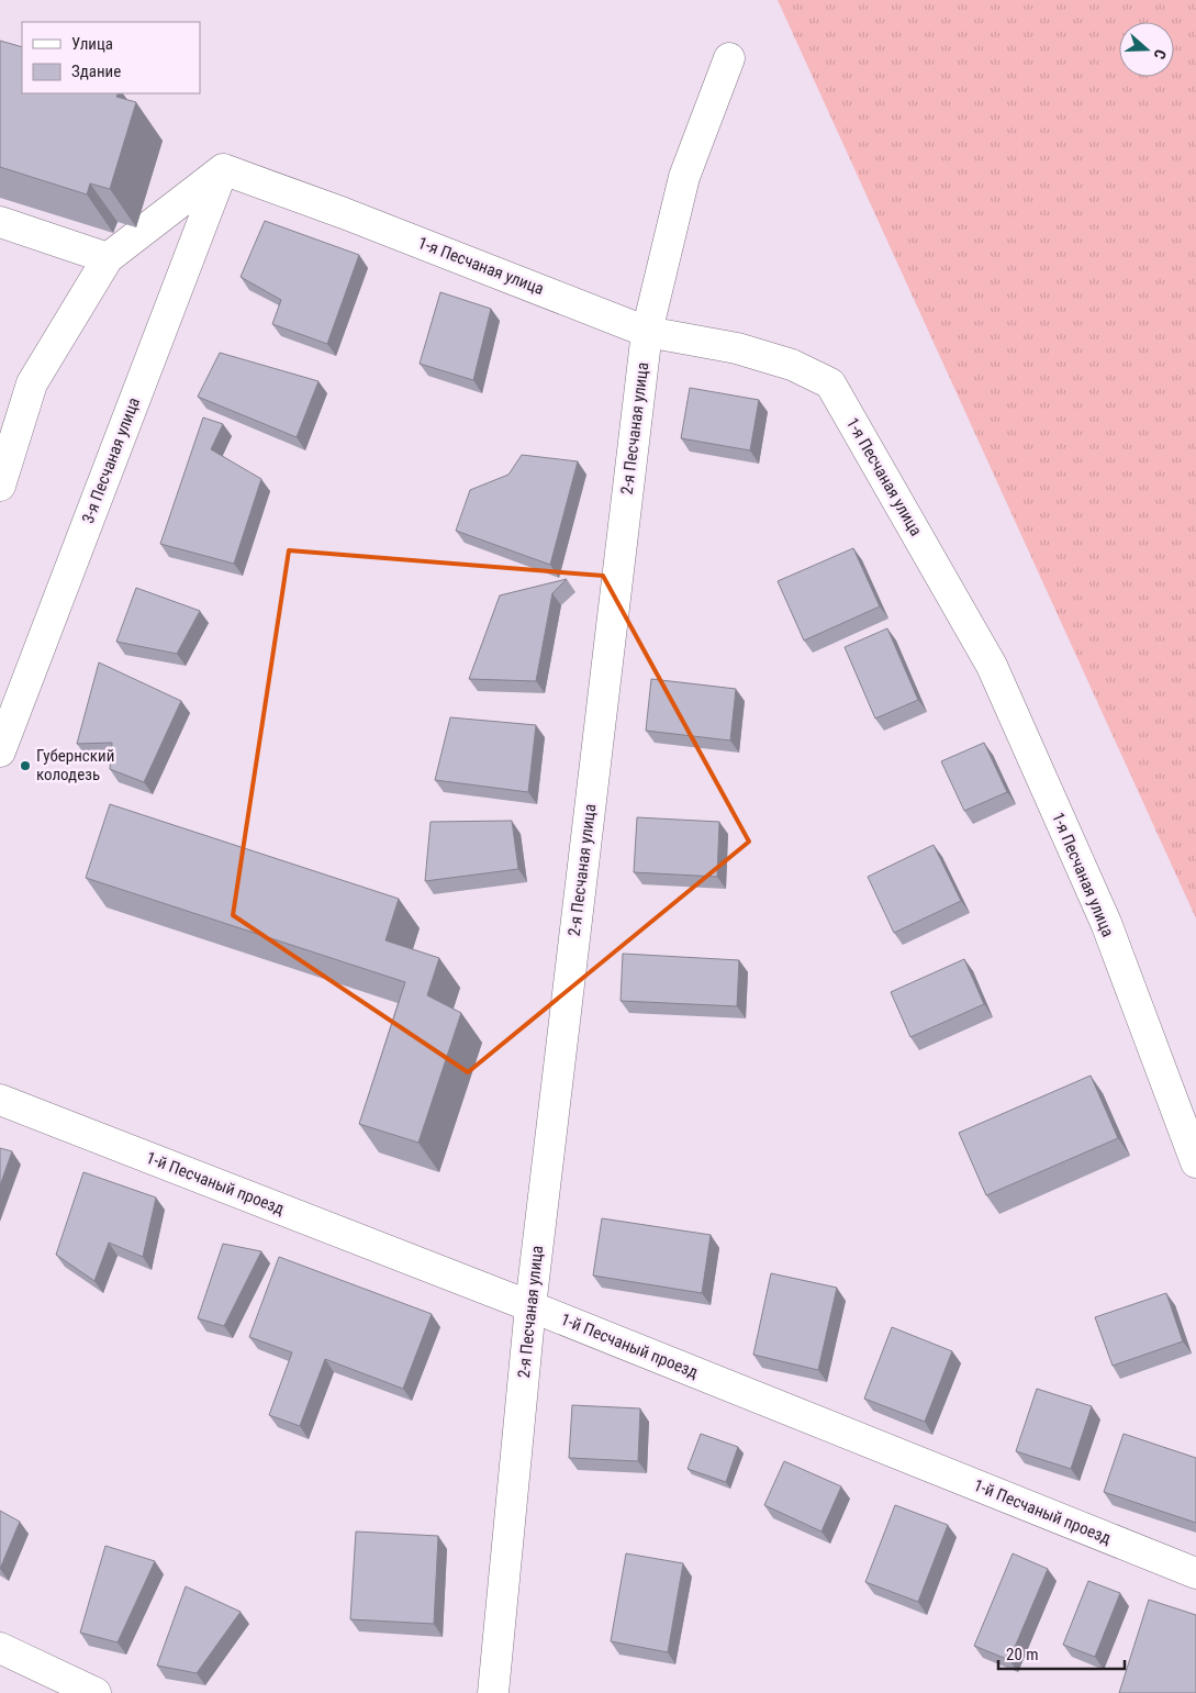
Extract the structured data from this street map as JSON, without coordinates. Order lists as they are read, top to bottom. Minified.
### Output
{"streets":{"street":["1-я Песчаная улица","2-я Песчаная улица","3-я Песчаная улица","1-й Песчаный проезд"]},"crossings":[["1-я Песчаная улица","2-я Песчаная улица"],["1-я Песчаная улица","3-я Песчаная улица"],["2-я Песчаная улица","1-й Песчаный проезд"]],"places":["Губернский колодезь"],"legend":["Улица","Здание"],"scale_bar":"20 m","north":"right"}
